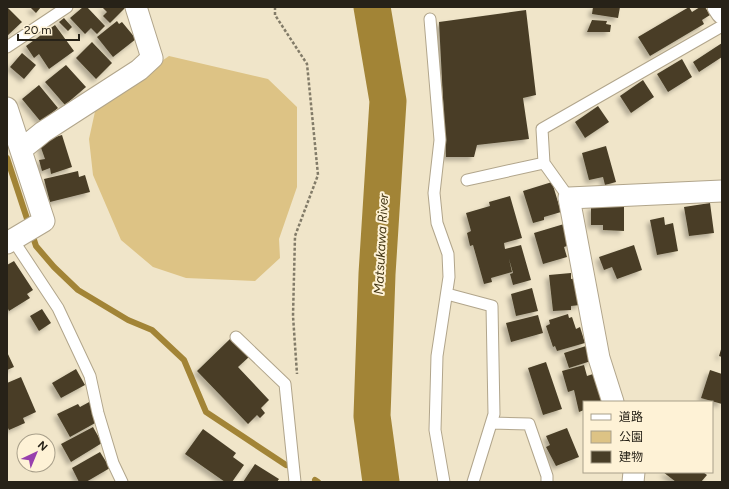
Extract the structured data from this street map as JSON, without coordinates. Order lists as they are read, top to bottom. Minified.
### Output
{"water":["Matsukawa River"],"legend":["道路","公園","建物"],"scale_bar":"20 m","north":"top right"}
